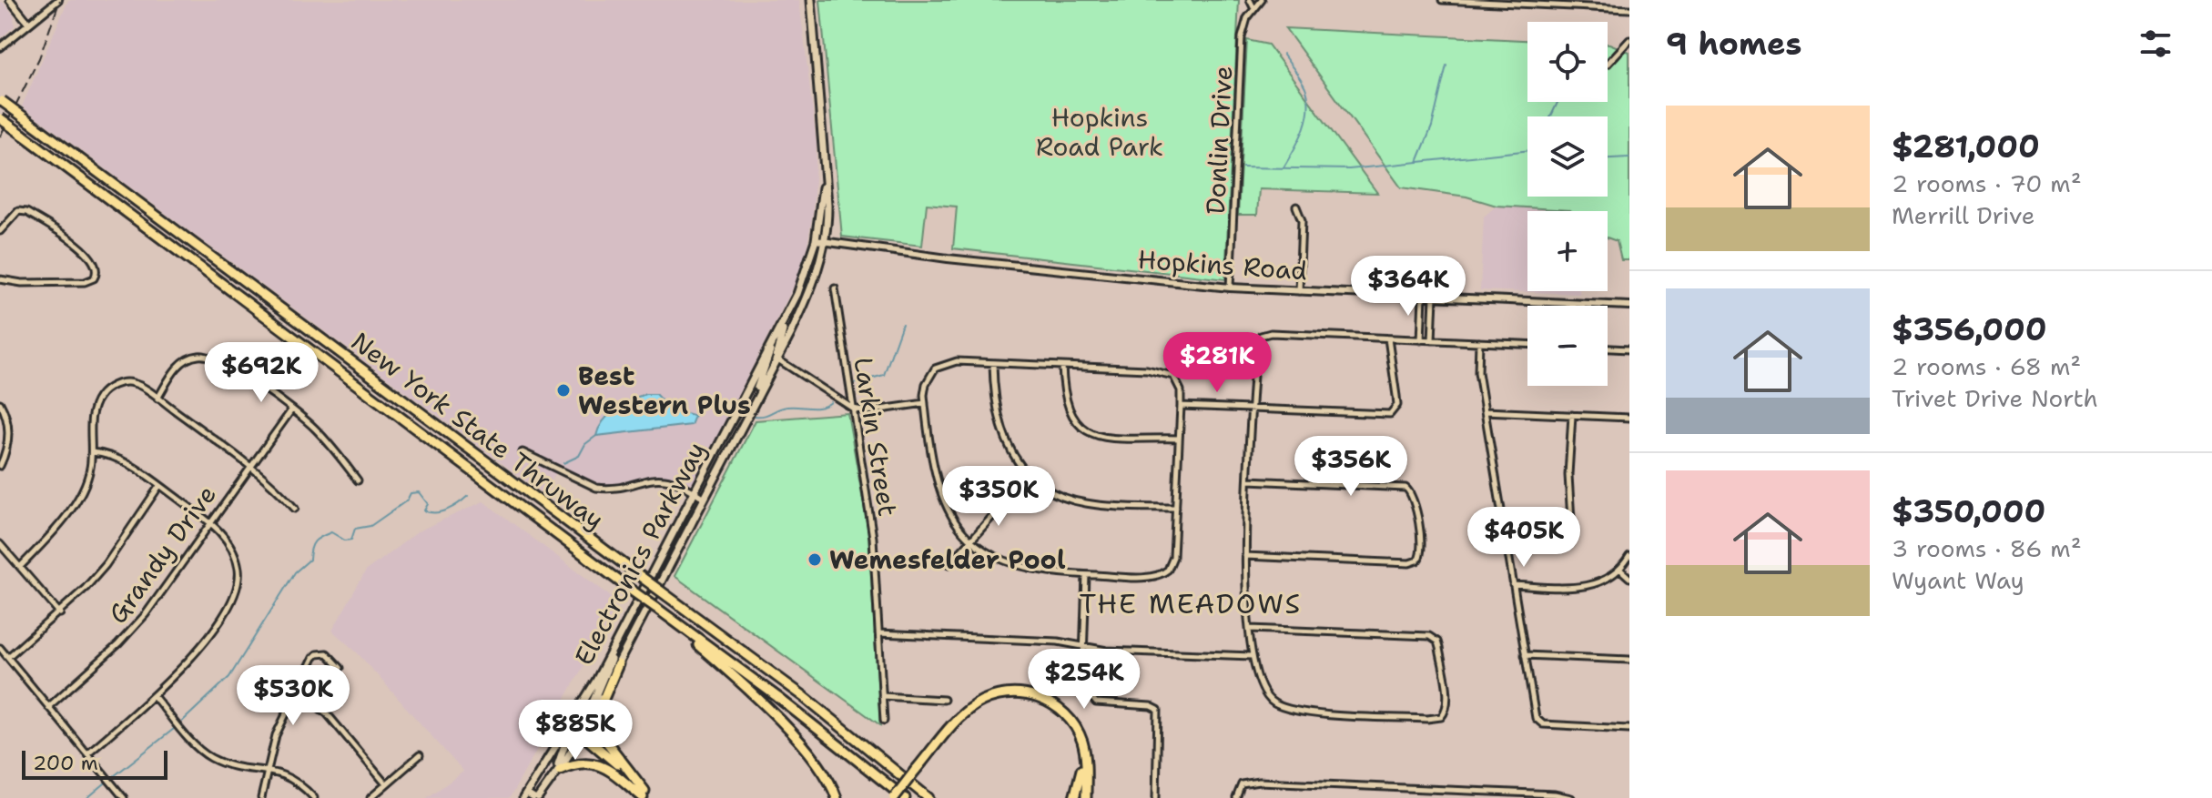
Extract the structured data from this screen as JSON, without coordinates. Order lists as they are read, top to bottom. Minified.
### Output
{"streets":{"highway":["New York State Thruway"],"main road":["Electronics Parkway"],"street":["Donlin Drive","Hopkins Road","Larkin Street","Grandy Drive"]},"crossings":[["Donlin Drive","Hopkins Road"],["Hopkins Road","Electronics Parkway"]],"districts":["THE MEADOWS"],"parks":["Hopkins Road Park"],"places":["Best Western Plus","Wemesfelder Pool"],"scale_bar":"200 m","page":{"heading":"9 homes","map_buttons":["+","−"],"list":[{"name":"$281,000","note":"2 rooms · 70 m² · Merrill Drive"},{"name":"$356,000","note":"2 rooms · 68 m² · Trivet Drive North"},{"name":"$350,000","note":"3 rooms · 86 m² · Wyant Way"}],"price":["$364K","$281K","$692K","$356K","$350K","$405K","$254K","$530K","$885K"],"scale":"200 m"}}
